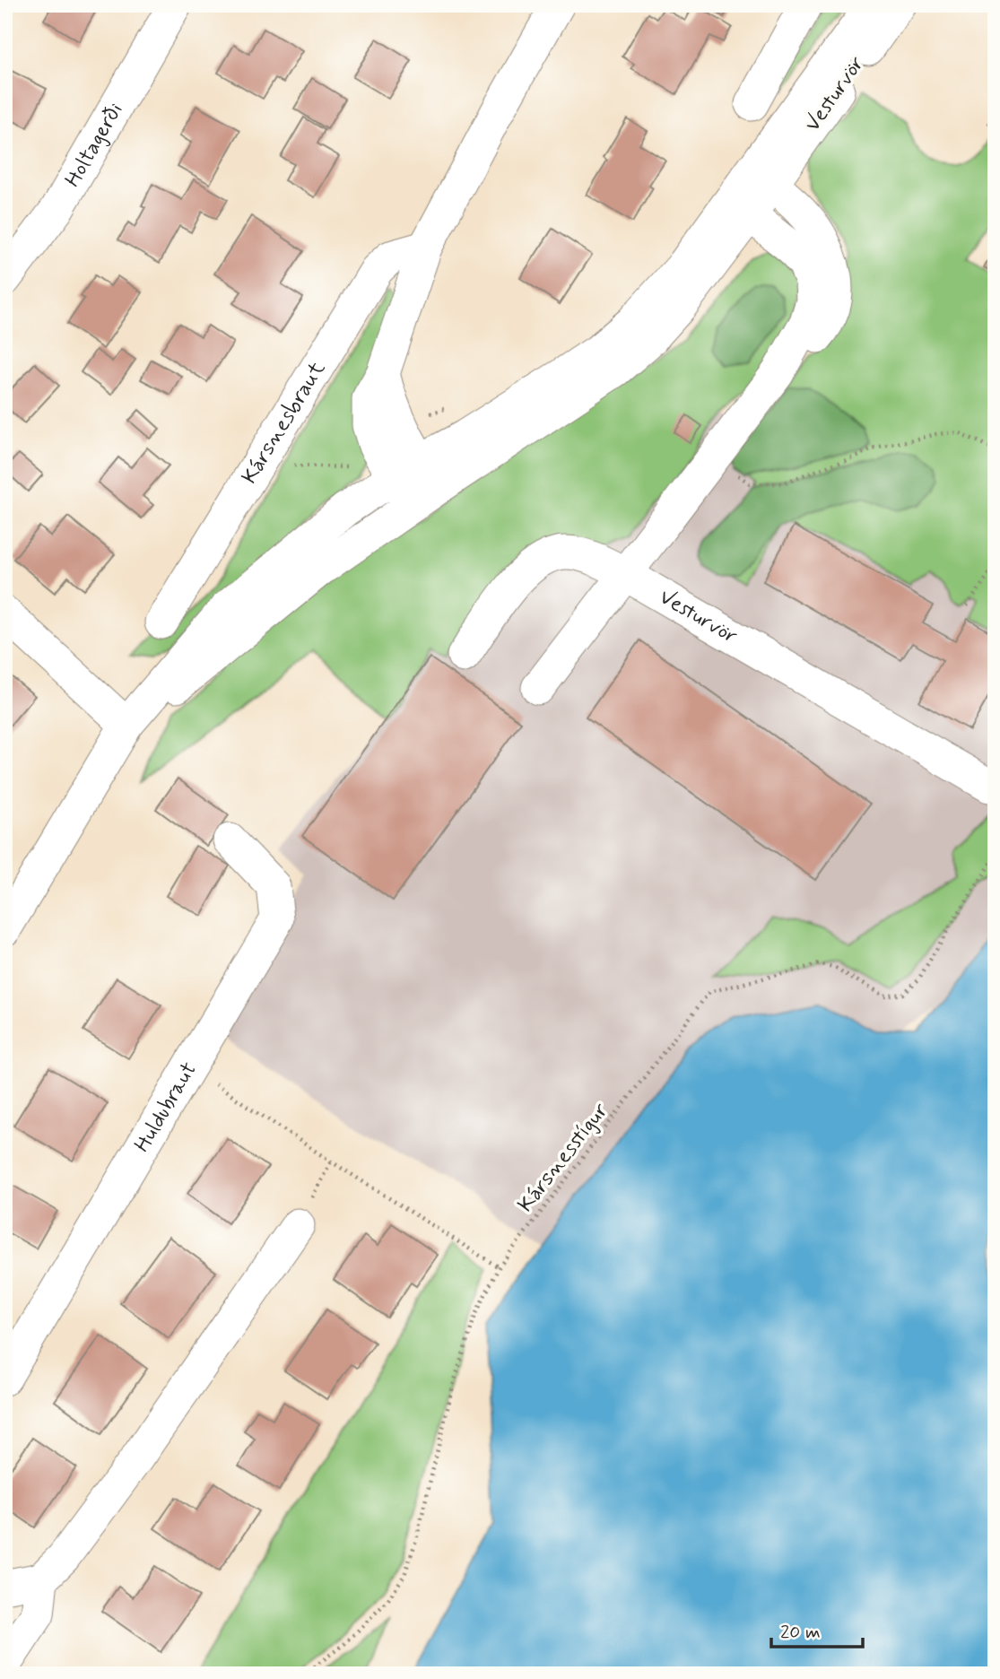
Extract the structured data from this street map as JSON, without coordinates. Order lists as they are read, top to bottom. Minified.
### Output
{"streets":{"street":["Vesturvör","Holtagerði","Kársnesbraut","Huldubraut"],"path":["Kársnesstígur"]},"scale_bar":"20 m"}
